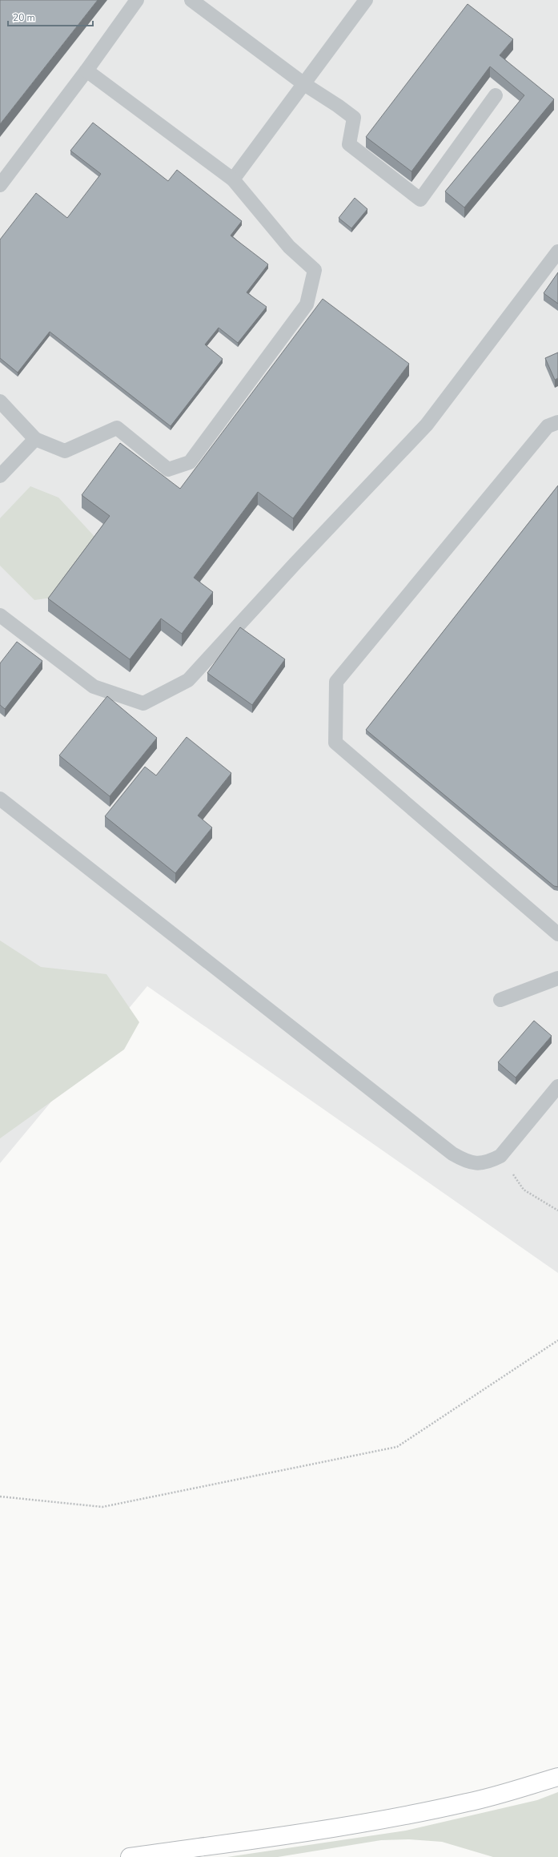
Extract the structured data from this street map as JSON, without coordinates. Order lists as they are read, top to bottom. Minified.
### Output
{"scale_bar":"20 m"}
